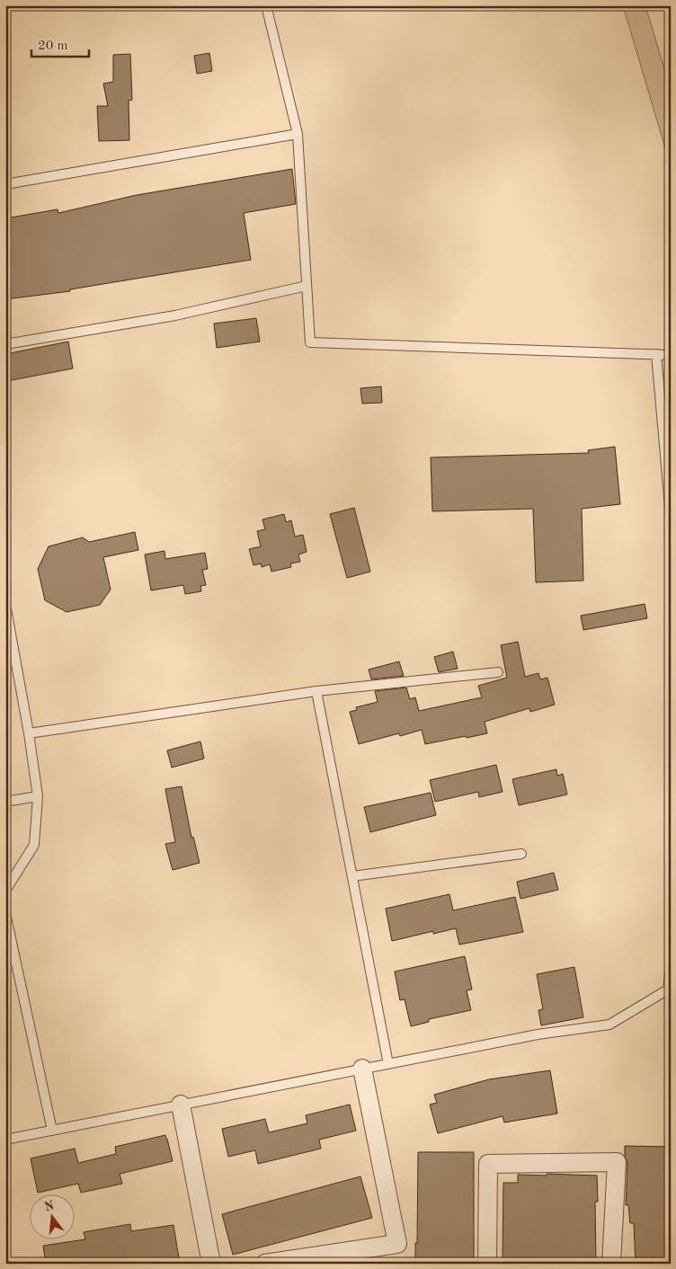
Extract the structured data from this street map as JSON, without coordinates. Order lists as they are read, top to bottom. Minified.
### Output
{"scale_bar":"20 m","north":"top"}
